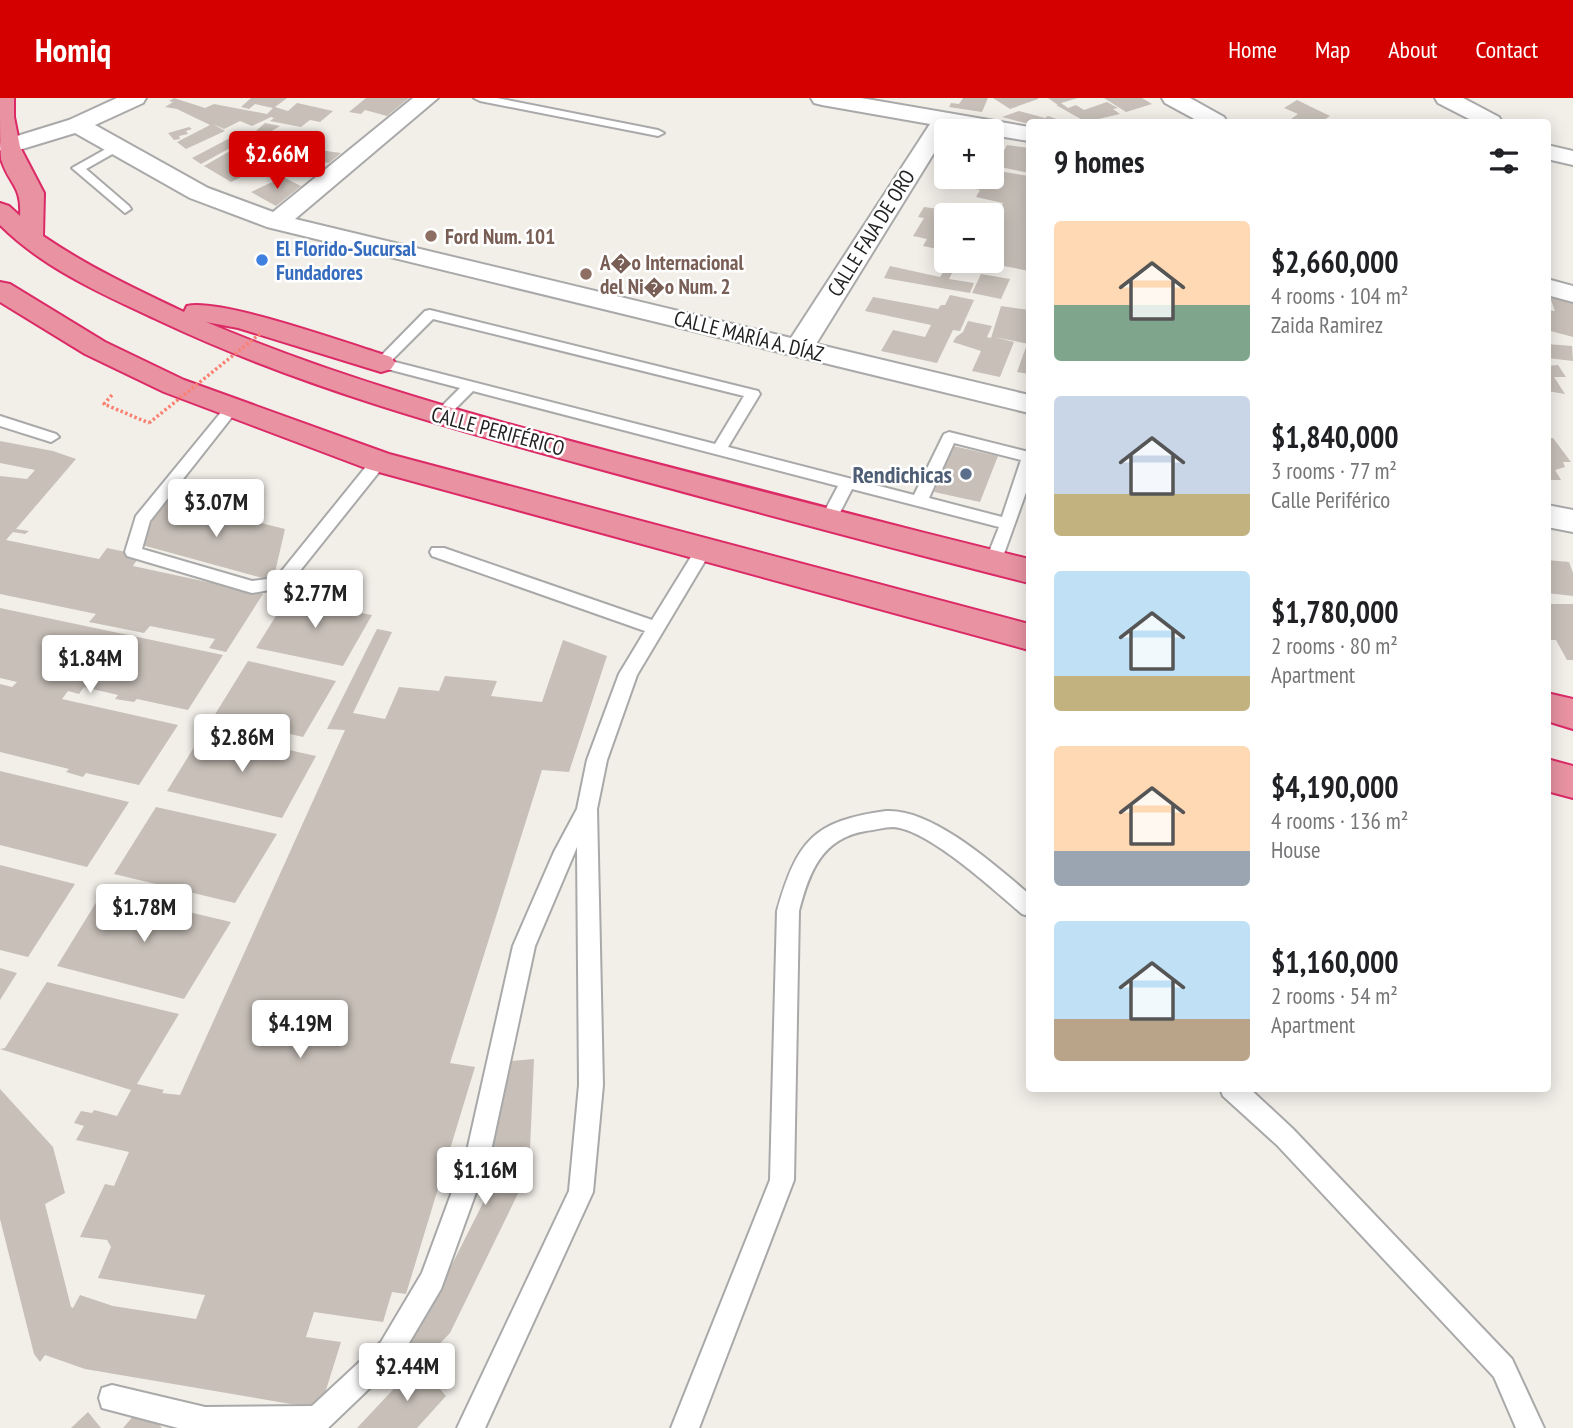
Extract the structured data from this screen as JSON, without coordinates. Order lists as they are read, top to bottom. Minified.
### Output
{"streets":{"highway":["CALLE PERIFÉRICO"],"street":["CALLE FAJA DE ORO","CALLE MARÍA A. DÍAZ"]},"crossings":[["CALLE FAJA DE ORO","CALLE MARÍA A. DÍAZ"]],"places":["Ford Num. 101","El Florido-Sucursal Fundadores","A�o Internacional del Ni�o Num. 2","Rendichicas"],"page":{"header":"Homiq","nav":["Home","Map","About","Contact"],"map_buttons":["+","−"],"heading":"9 homes","price":["$2.66M","$3.07M","$2.77M","$1.84M","$2.86M","$1.78M","$4.19M","$1.16M","$2.44M"],"list":[{"name":"$2,660,000","note":"4 rooms · 104 m² · Zaida Ramirez"},{"name":"$1,840,000","note":"3 rooms · 77 m² · Calle Periférico"},{"name":"$1,780,000","note":"2 rooms · 80 m² · Apartment"},{"name":"$4,190,000","note":"4 rooms · 136 m² · House"},{"name":"$1,160,000","note":"2 rooms · 54 m² · Apartment"}]}}
